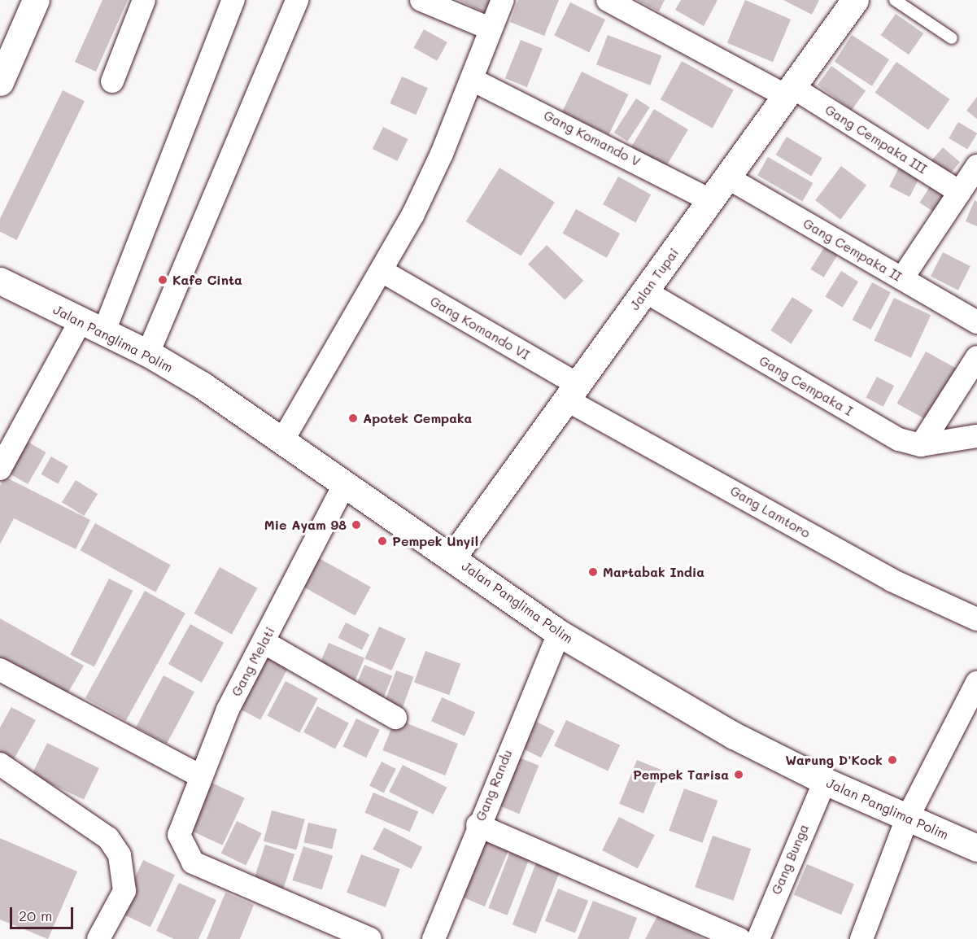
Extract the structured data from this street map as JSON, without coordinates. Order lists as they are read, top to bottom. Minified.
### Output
{"streets":{"street":["Gang Komando V","Gang Cempaka III","Gang Cempaka II","Jalan Tupai","Gang Komando VI","Jalan Panglima Polim","Gang Cempaka I","Gang Lamtoro","Gang Melati","Gang Randu","Gang Bunga"]},"crossings":[["Gang Komando V","Jalan Tupai"],["Gang Cempaka III","Jalan Tupai"],["Gang Cempaka II","Jalan Tupai"],["Jalan Tupai","Gang Komando VI"],["Jalan Tupai","Jalan Panglima Polim"],["Jalan Tupai","Gang Cempaka I"],["Jalan Tupai","Gang Lamtoro"],["Gang Komando VI","Gang Lamtoro"],["Jalan Panglima Polim","Gang Melati"],["Jalan Panglima Polim","Gang Randu"],["Jalan Panglima Polim","Gang Bunga"]],"places":["Kafe Cinta","Apotek Cempaka","Mie Ayam 98","Pempek Unyil","Martabak India","Warung D'Kock","Pempek Tarisa"],"scale_bar":"20 m"}
